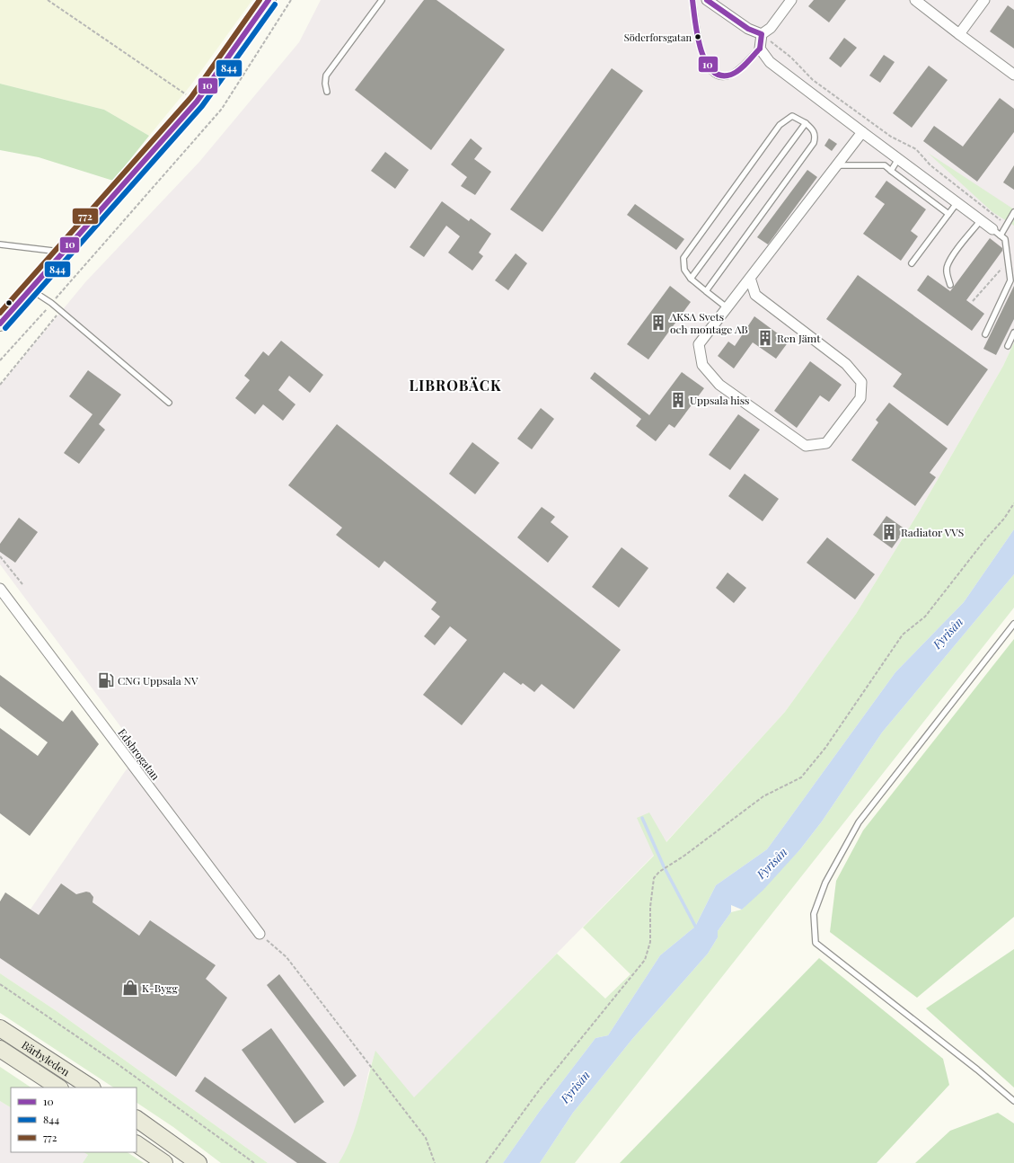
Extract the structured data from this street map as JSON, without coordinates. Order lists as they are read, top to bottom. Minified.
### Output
{"streets":{"main road":["Bärbyleden"],"street":["Edsbrogatan"]},"districts":["LIBROBÄCK"],"water":["Fyrisån"],"places":{"other":["Söderforsgatan"],"building":["AKSA Svets och montage AB","Ren Jämt","Uppsala hiss","Radiator VVS"],"fuel station":["CNG Uppsala NV"],"shop":["K-Bygg"]},"lines":["transit line 10","transit line 772","transit line 844"],"legend":["10","844","772"]}
